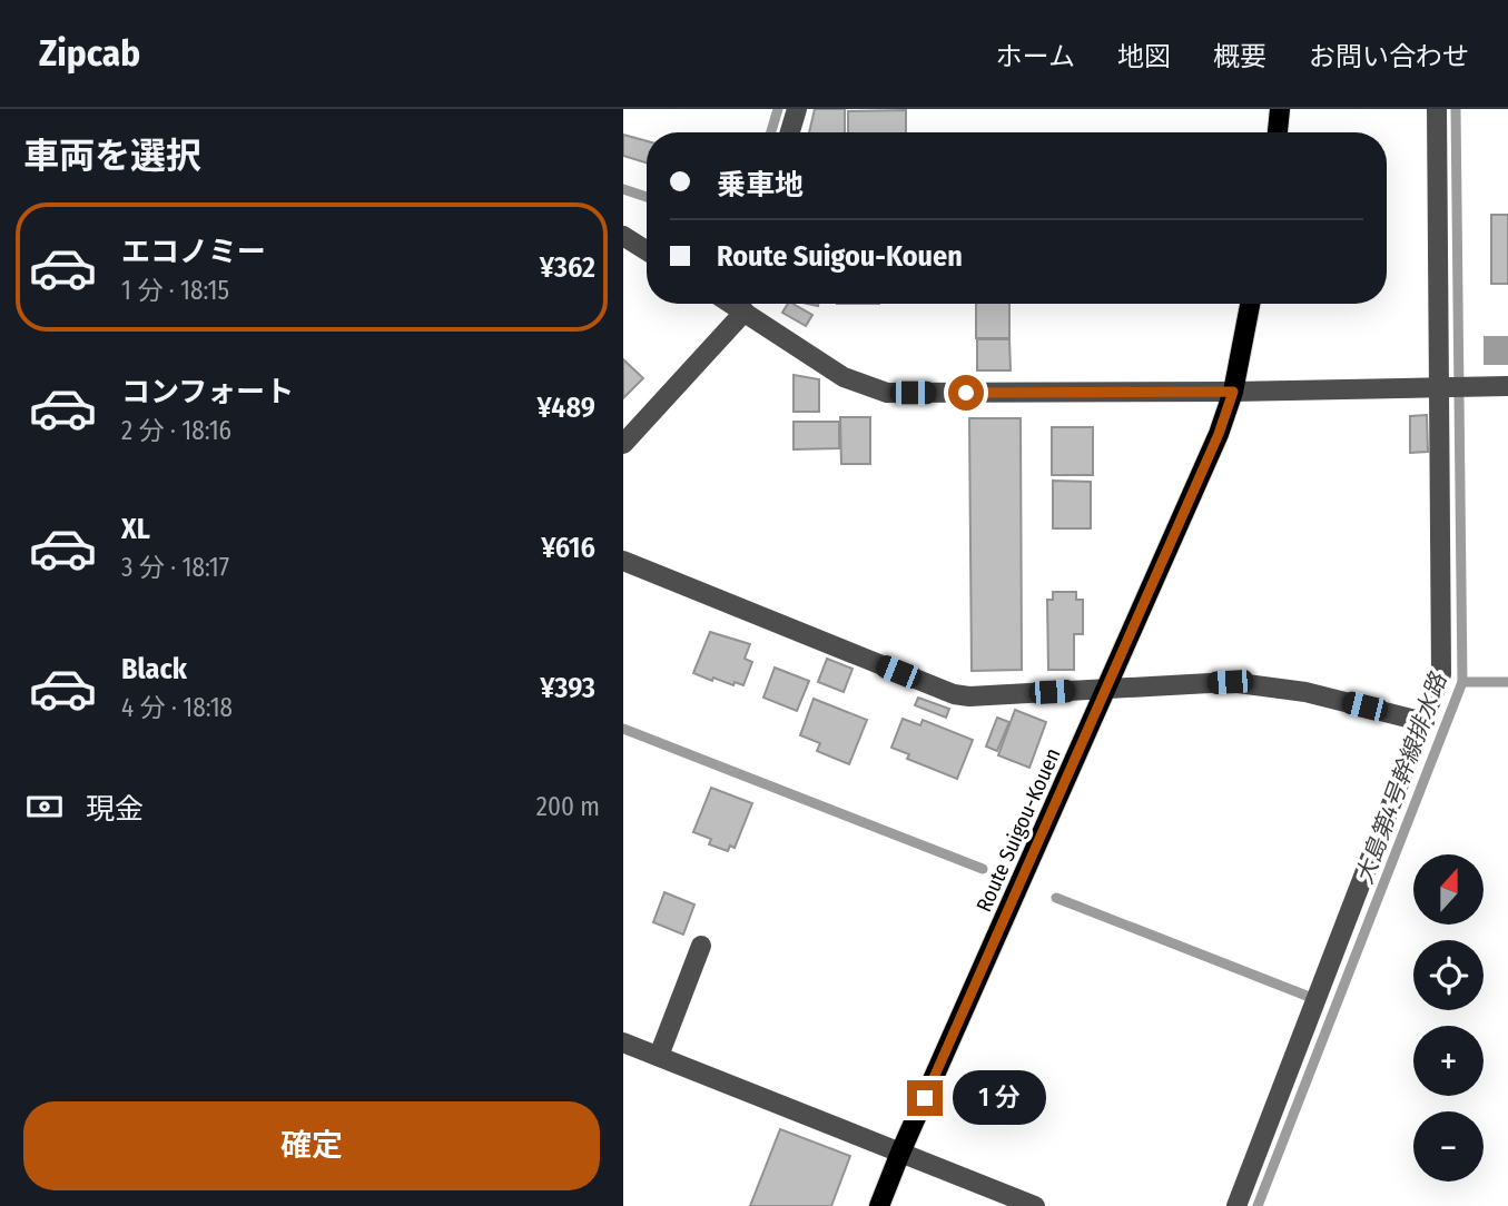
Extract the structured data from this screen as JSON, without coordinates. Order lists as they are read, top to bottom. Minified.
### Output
{"streets":{"main road":["Route Suigou-Kouen"]},"water":["大島第4号幹線排水路"],"north":"top","page":{"header":"Zipcab","nav":["ホーム","地図","概要","お問い合わせ"],"heading":"車両を選択","banner":["乗車地","Route Suigou-Kouen"],"list":[{"name":"エコノミー","note":"1 分 · 18:15","value":"¥362"},{"name":"コンフォート","note":"2 分 · 18:16","value":"¥489"},{"name":"XL","note":"3 分 · 18:17","value":"¥616"},{"name":"Black","note":"4 分 · 18:18","value":"¥393"}],"pay":["現金","200 m"],"map_buttons":["+","−"],"bubble":"1 分","buttons":"確定"}}
